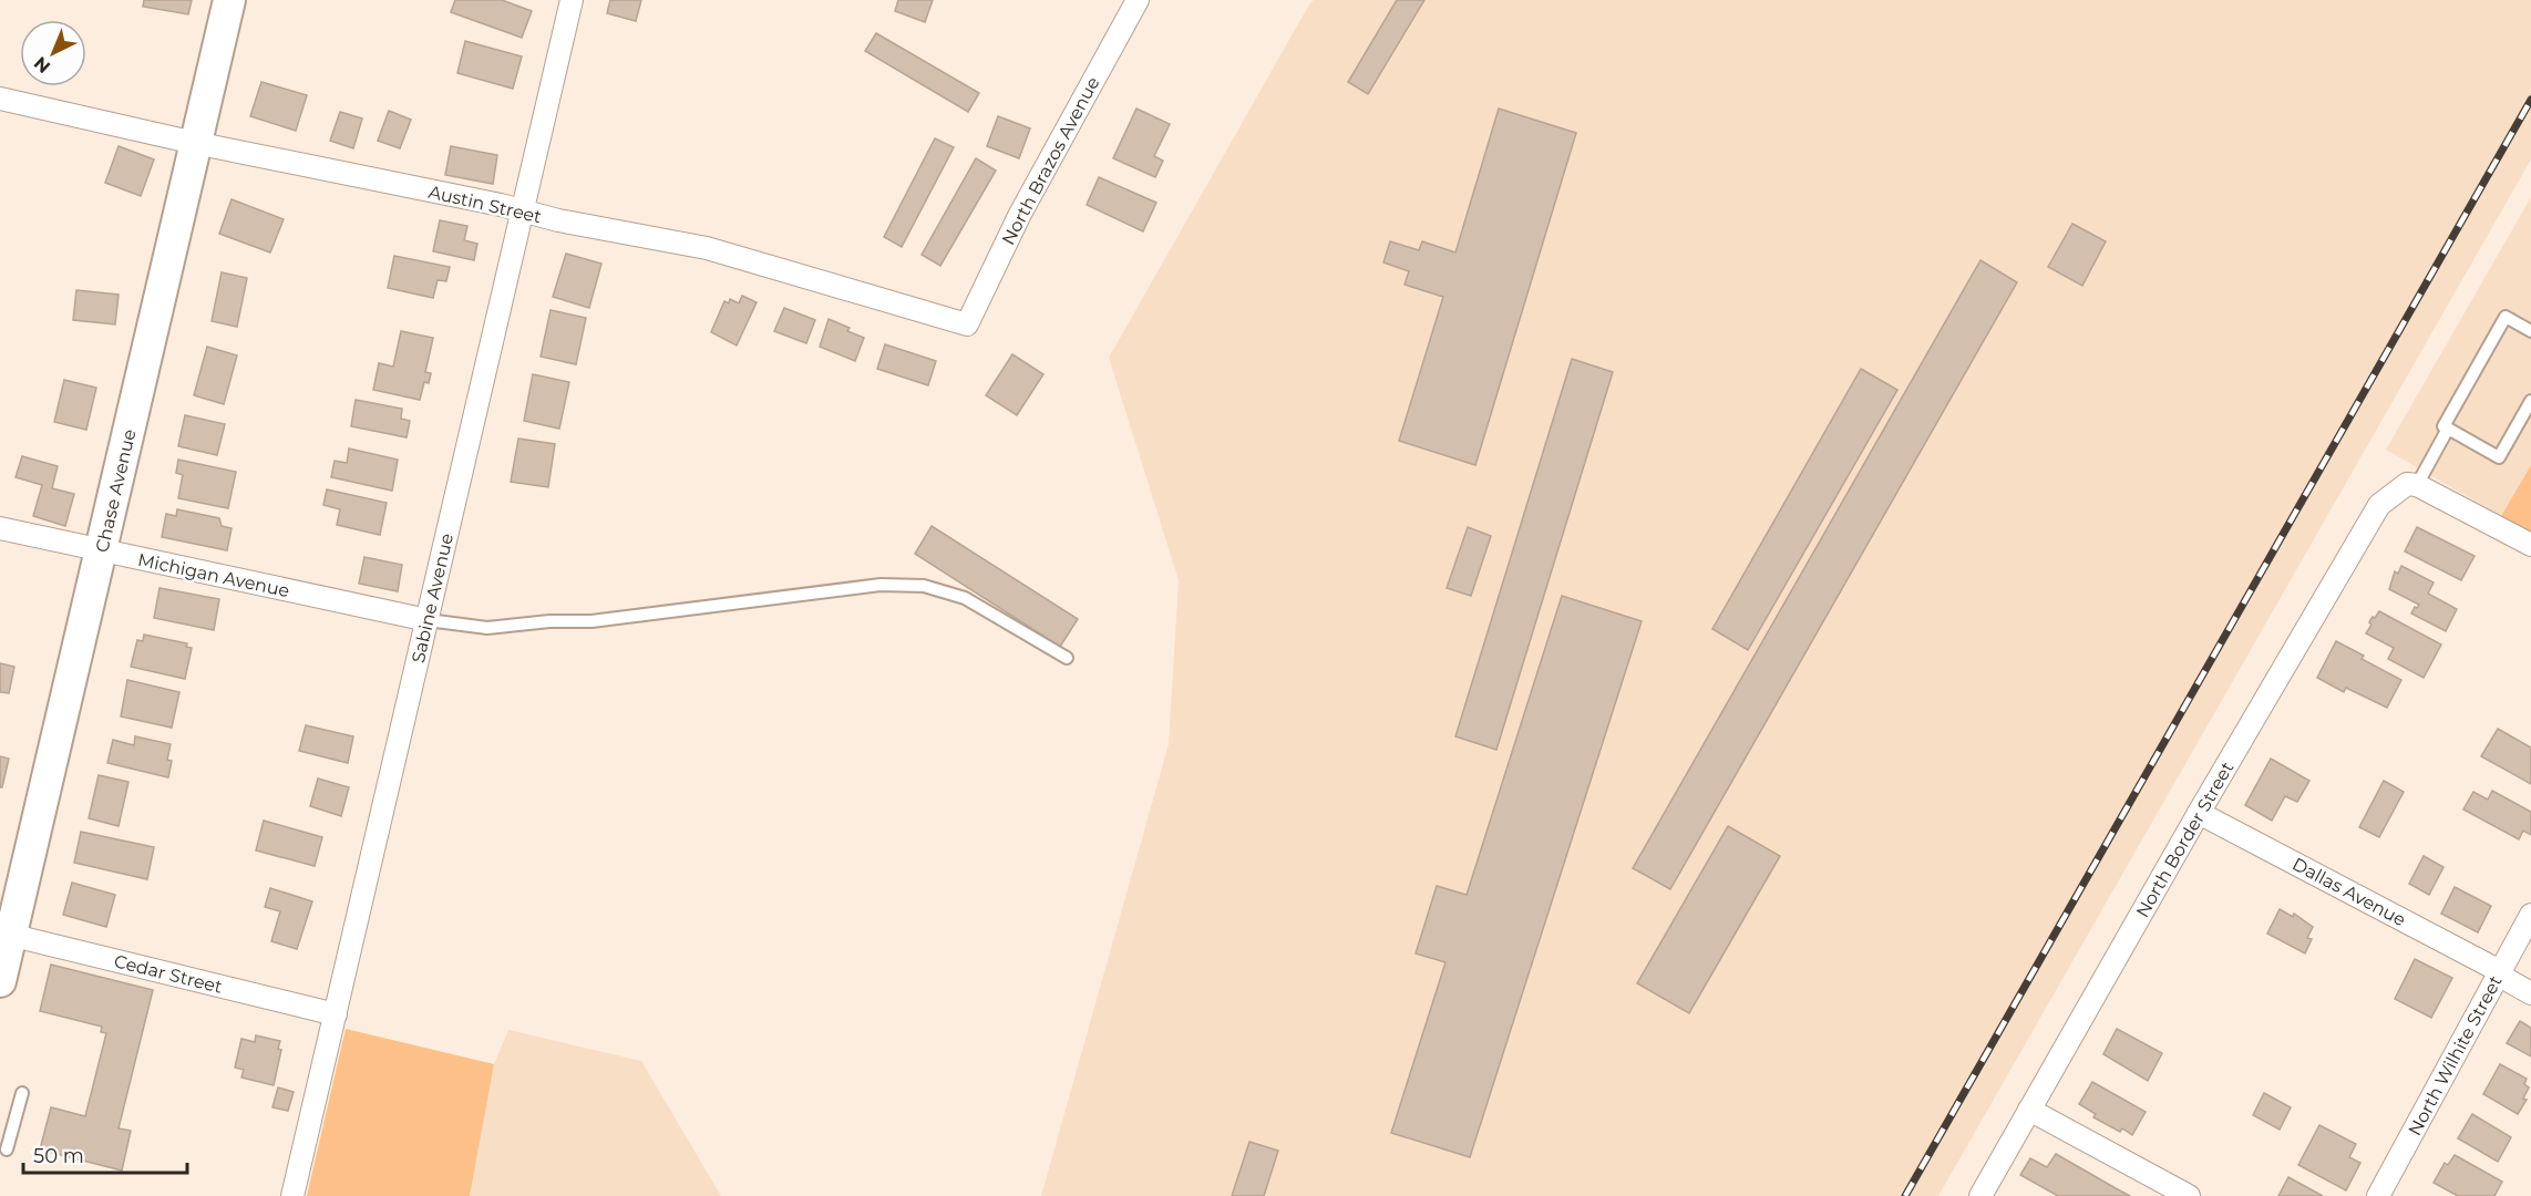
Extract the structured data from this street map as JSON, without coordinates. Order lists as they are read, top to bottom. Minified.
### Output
{"streets":{"street":["North Brazos Avenue","Austin Street","Chase Avenue","Michigan Avenue","Sabine Avenue","North Border Street","Dallas Avenue","Cedar Street","North Wilhite Street"]},"crossings":[["North Brazos Avenue","Austin Street"],["Austin Street","Chase Avenue"],["Austin Street","Sabine Avenue"],["Chase Avenue","Michigan Avenue"],["Chase Avenue","Cedar Street"],["Michigan Avenue","Sabine Avenue"],["Sabine Avenue","Cedar Street"],["North Border Street","Dallas Avenue"],["Dallas Avenue","North Wilhite Street"]],"scale_bar":"50 m","north":"bottom left"}
